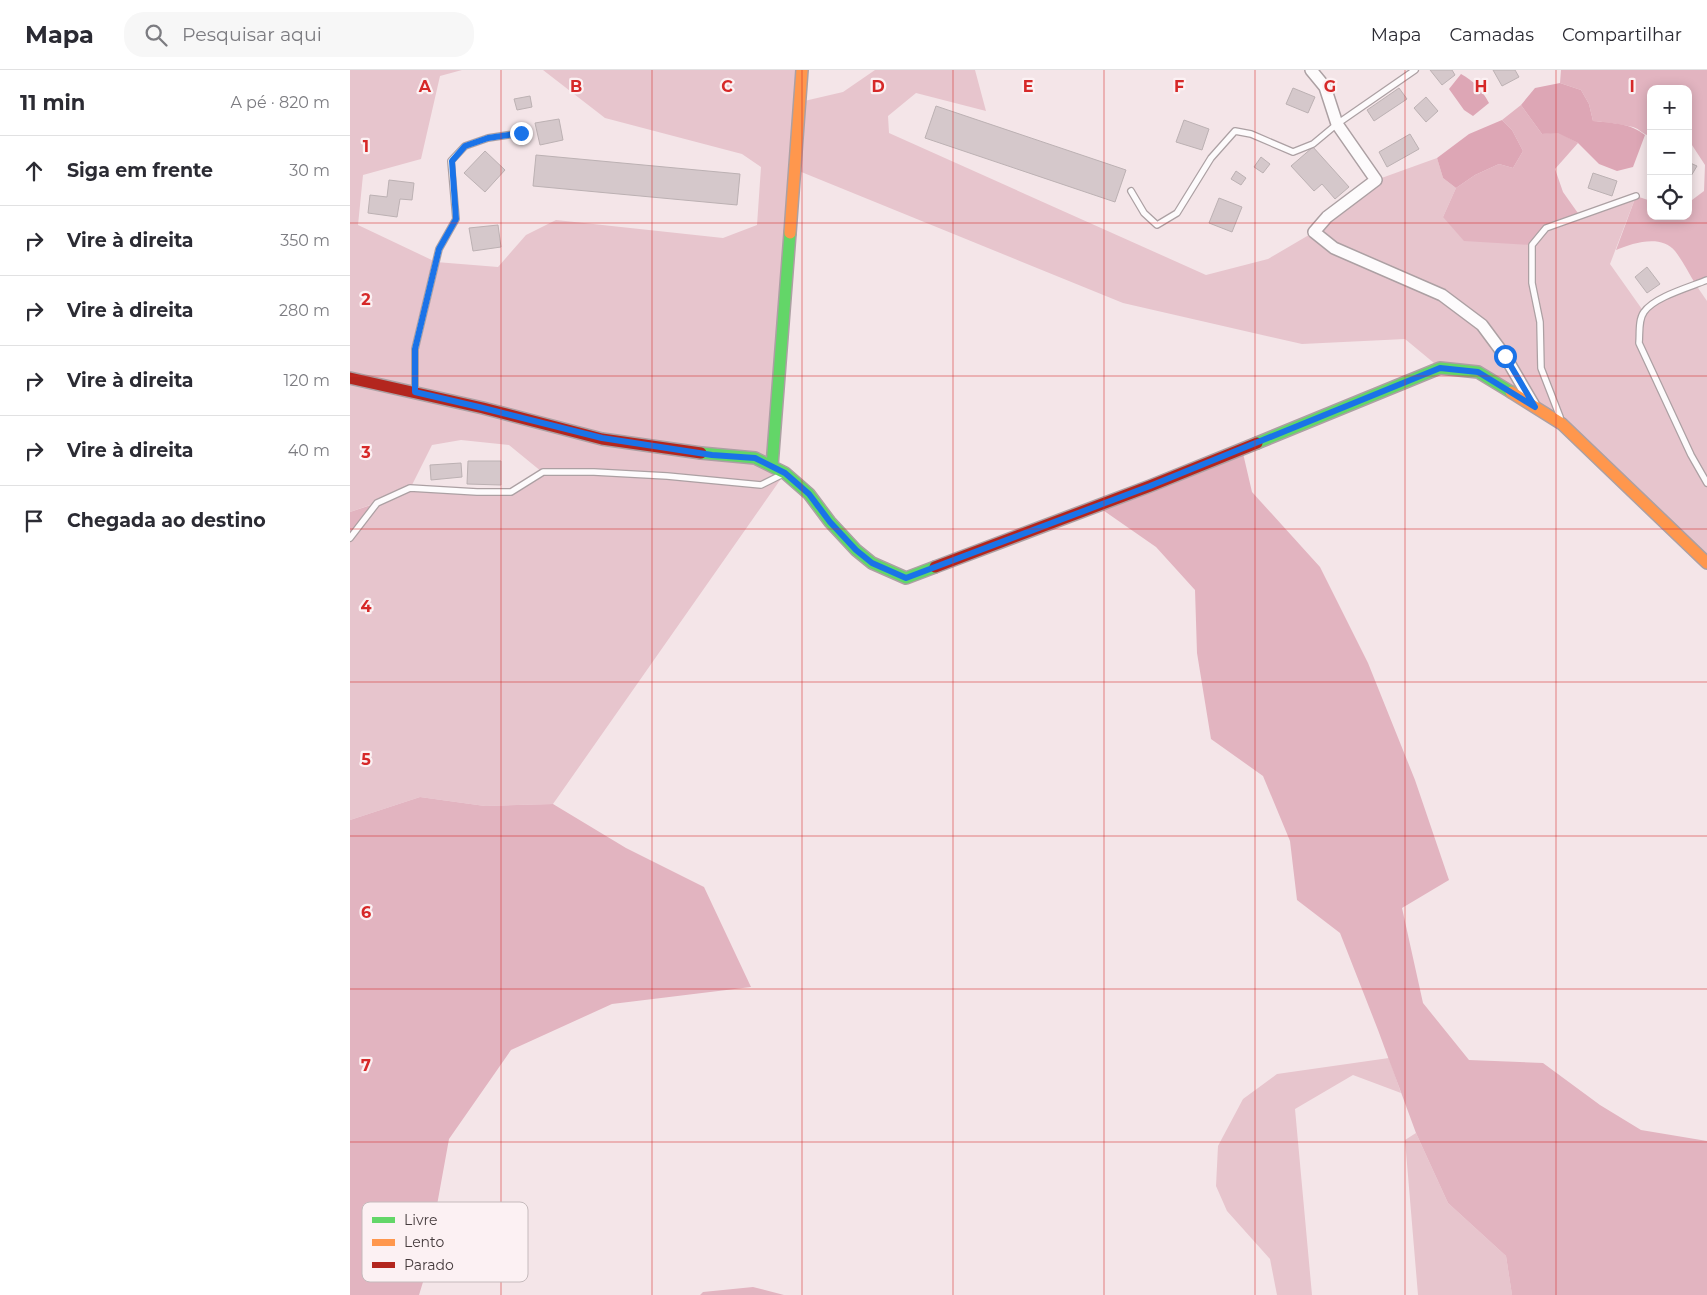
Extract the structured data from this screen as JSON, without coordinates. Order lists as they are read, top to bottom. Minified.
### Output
{"legend":["Livre","Lento","Parado"],"page":{"header":"Mapa","search":"Pesquisar aqui","nav":["Mapa","Camadas","Compartilhar"],"heading":["11 min","A pé · 820 m"],"map_buttons":["+","−"],"list":[["Siga em frente","30 m"],["Vire à direita","350 m"],["Vire à direita","280 m"],["Vire à direita","120 m"],["Vire à direita","40 m"],"Chegada ao destino"]},"grid":{"columns":["A","B","C","D","E","F","G","H","I"],"rows":["1","2","3","4","5","6","7"]}}
